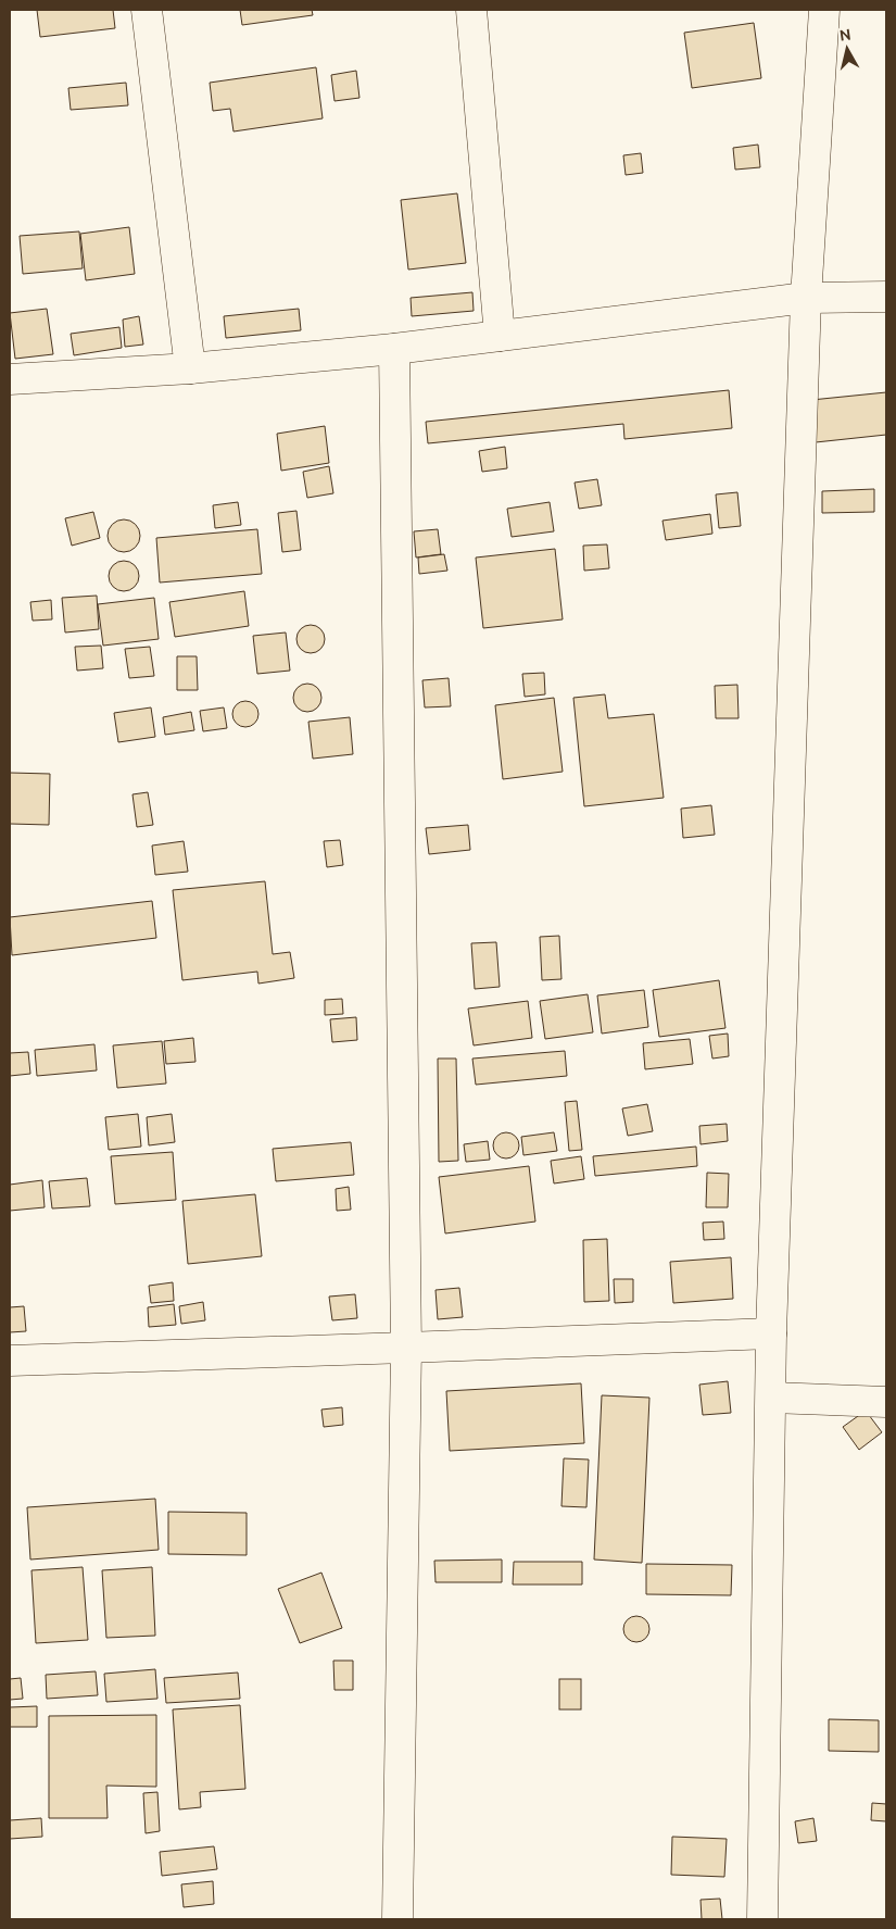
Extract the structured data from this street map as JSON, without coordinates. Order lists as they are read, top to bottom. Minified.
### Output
{"north":"top"}
